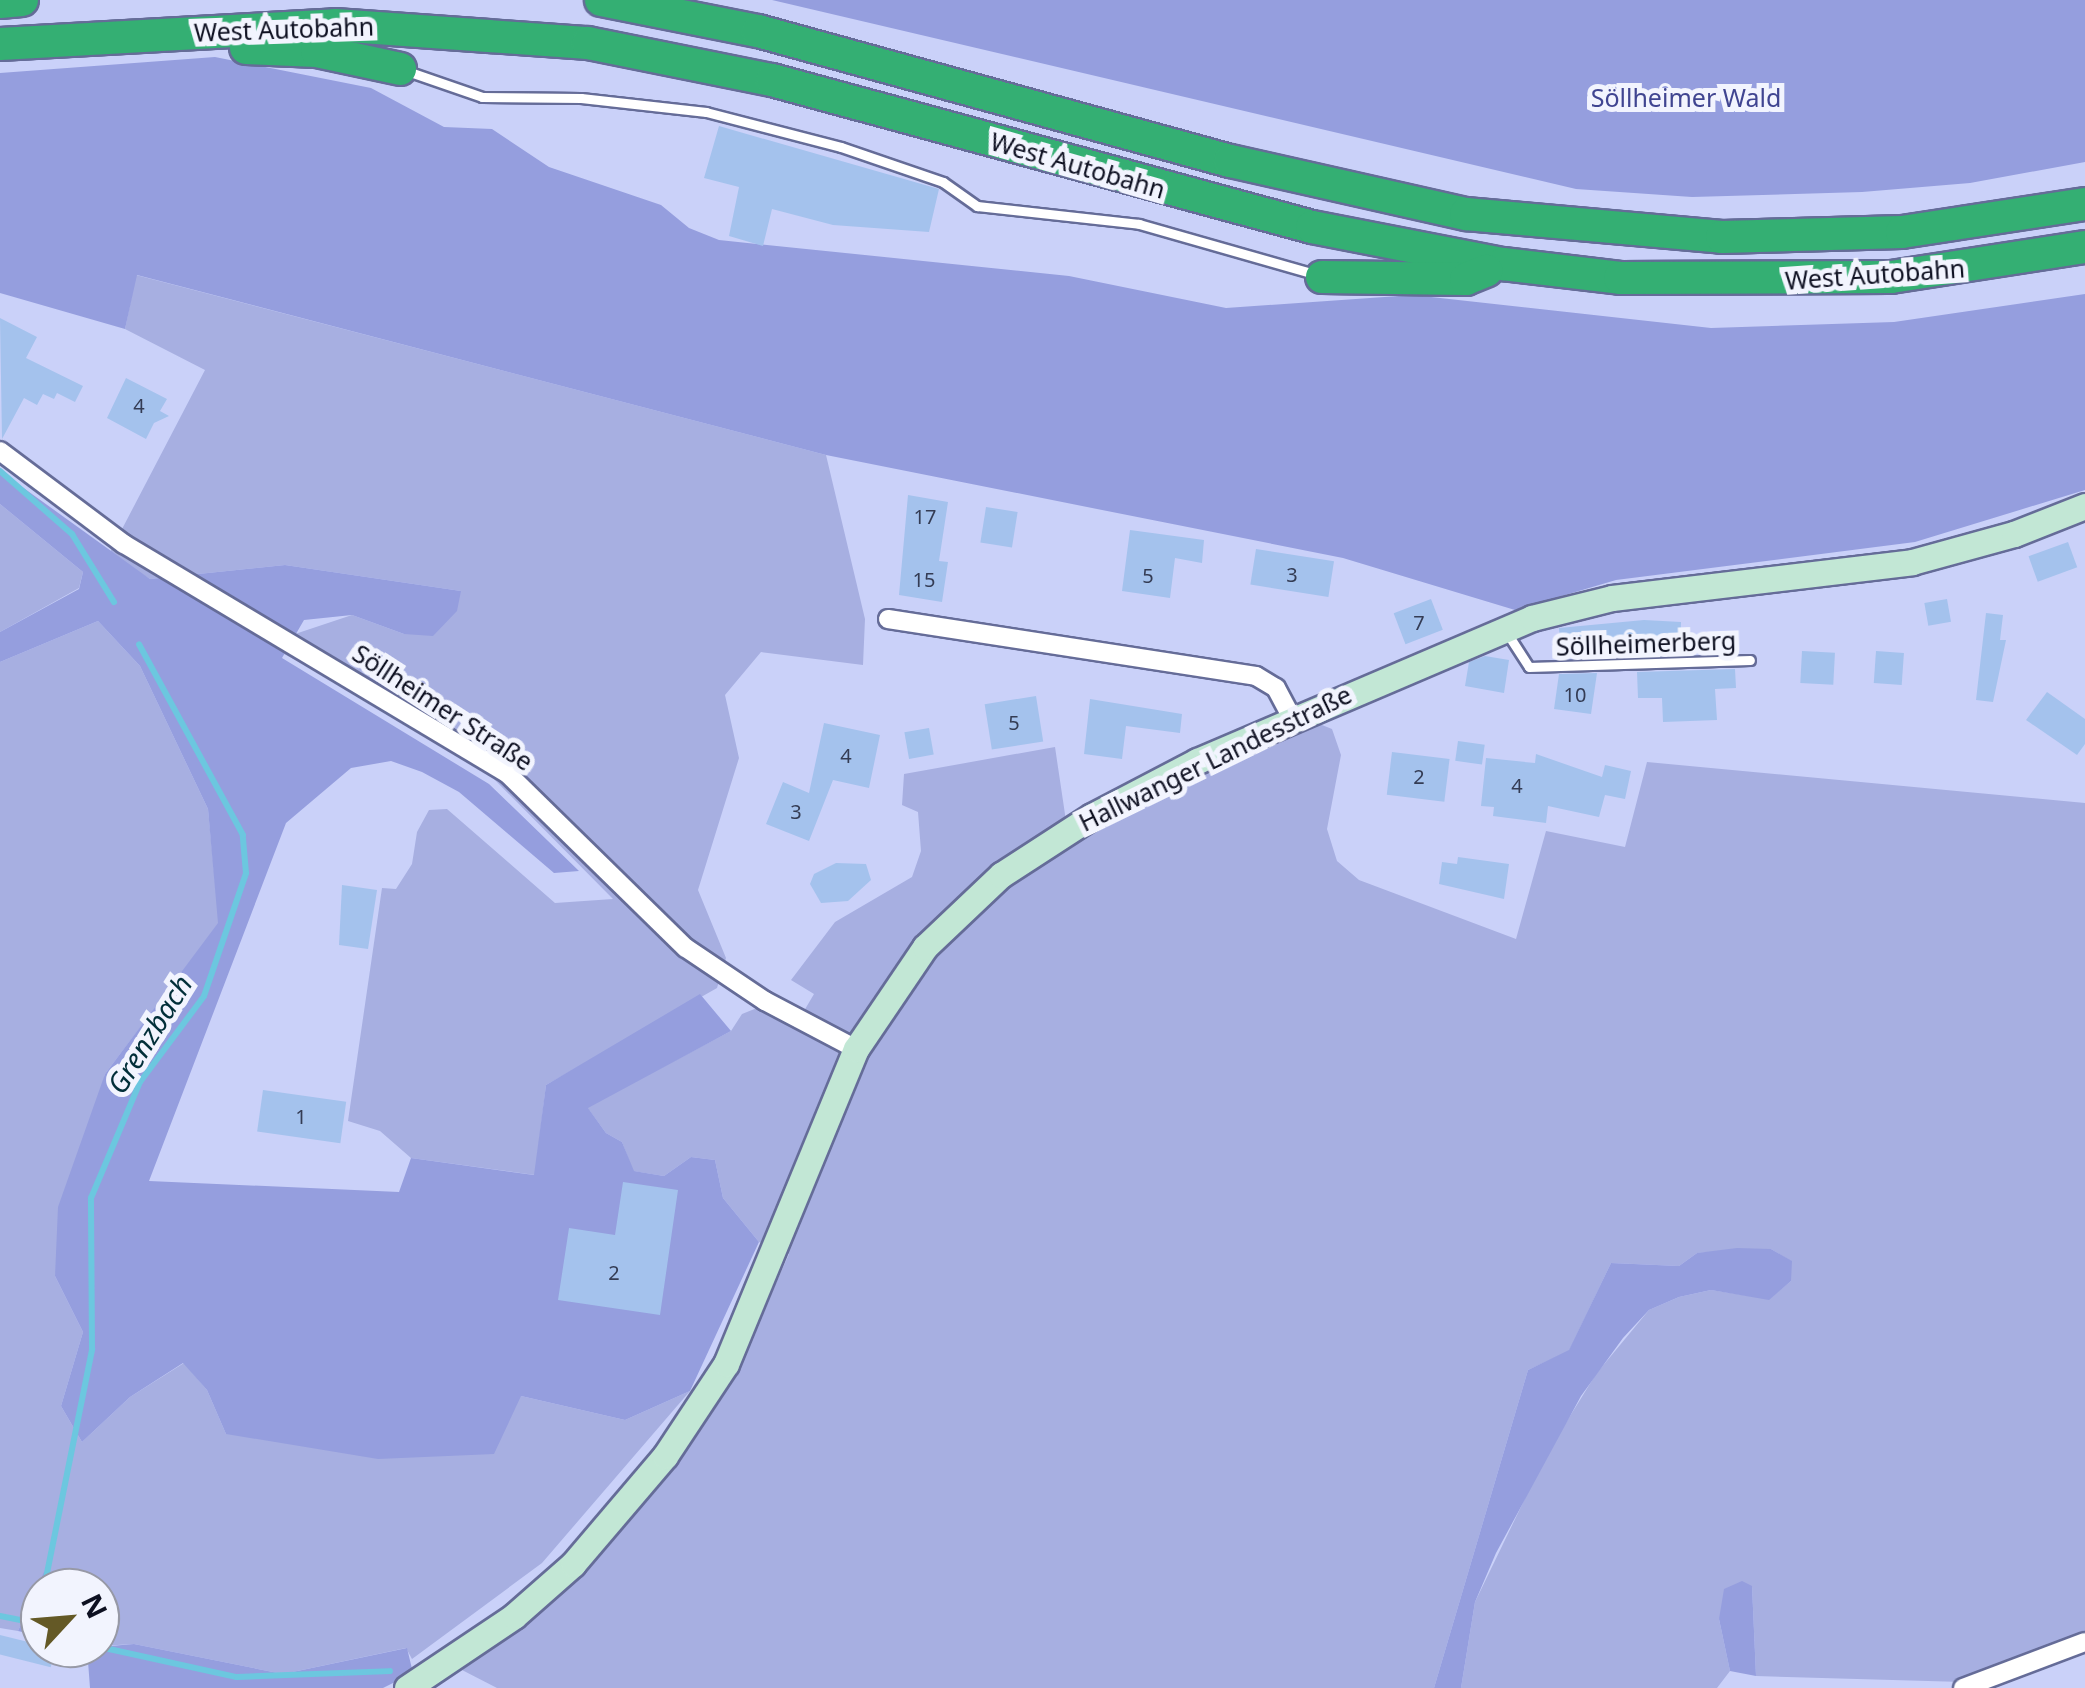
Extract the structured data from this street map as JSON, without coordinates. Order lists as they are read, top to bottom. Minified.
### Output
{"streets":{"highway":["West Autobahn"],"street":["Söllheimer Straße","Hallwanger Landesstraße"],"lane":["Söllheimerberg"]},"crossings":[["Söllheimerberg","Hallwanger Landesstraße"],["Söllheimer Straße","Hallwanger Landesstraße"]],"water":["Grenzbach"],"parks":["Söllheimer Wald"],"house_numbers":["4","17","3","5","15","7","10","5","4","2","4","3","1","2"],"north":"top right"}
